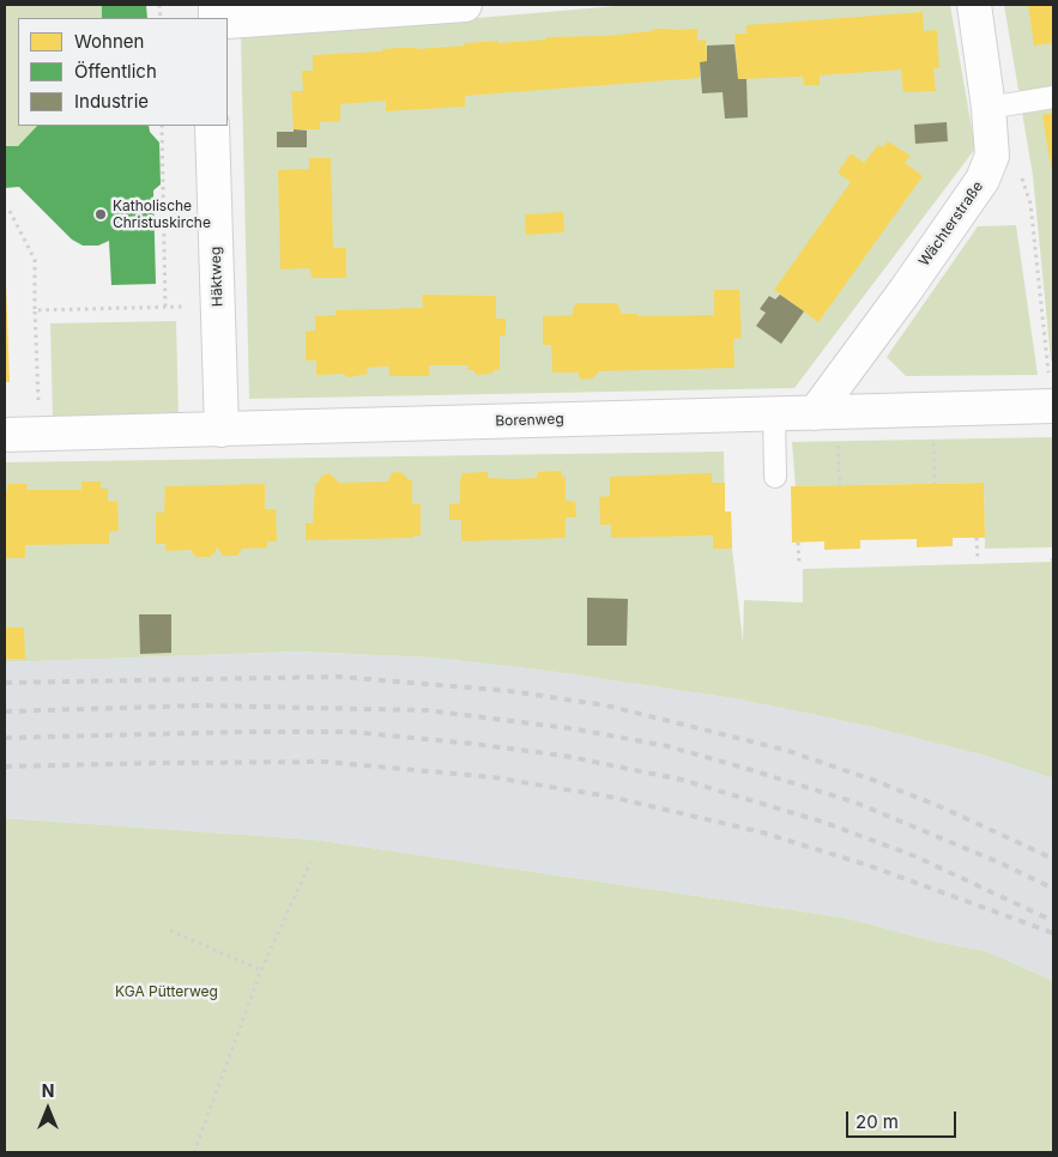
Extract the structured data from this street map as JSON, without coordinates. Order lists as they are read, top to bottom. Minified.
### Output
{"streets":{"street":["Wächterstraße","Häktweg","Borenweg"]},"crossings":[["Wächterstraße","Borenweg"],["Häktweg","Borenweg"]],"parks":["KGA Pütterweg"],"places":["Katholische Christuskirche"],"legend":["Wohnen","Öffentlich","Industrie"],"scale_bar":"20 m","north":"top"}
